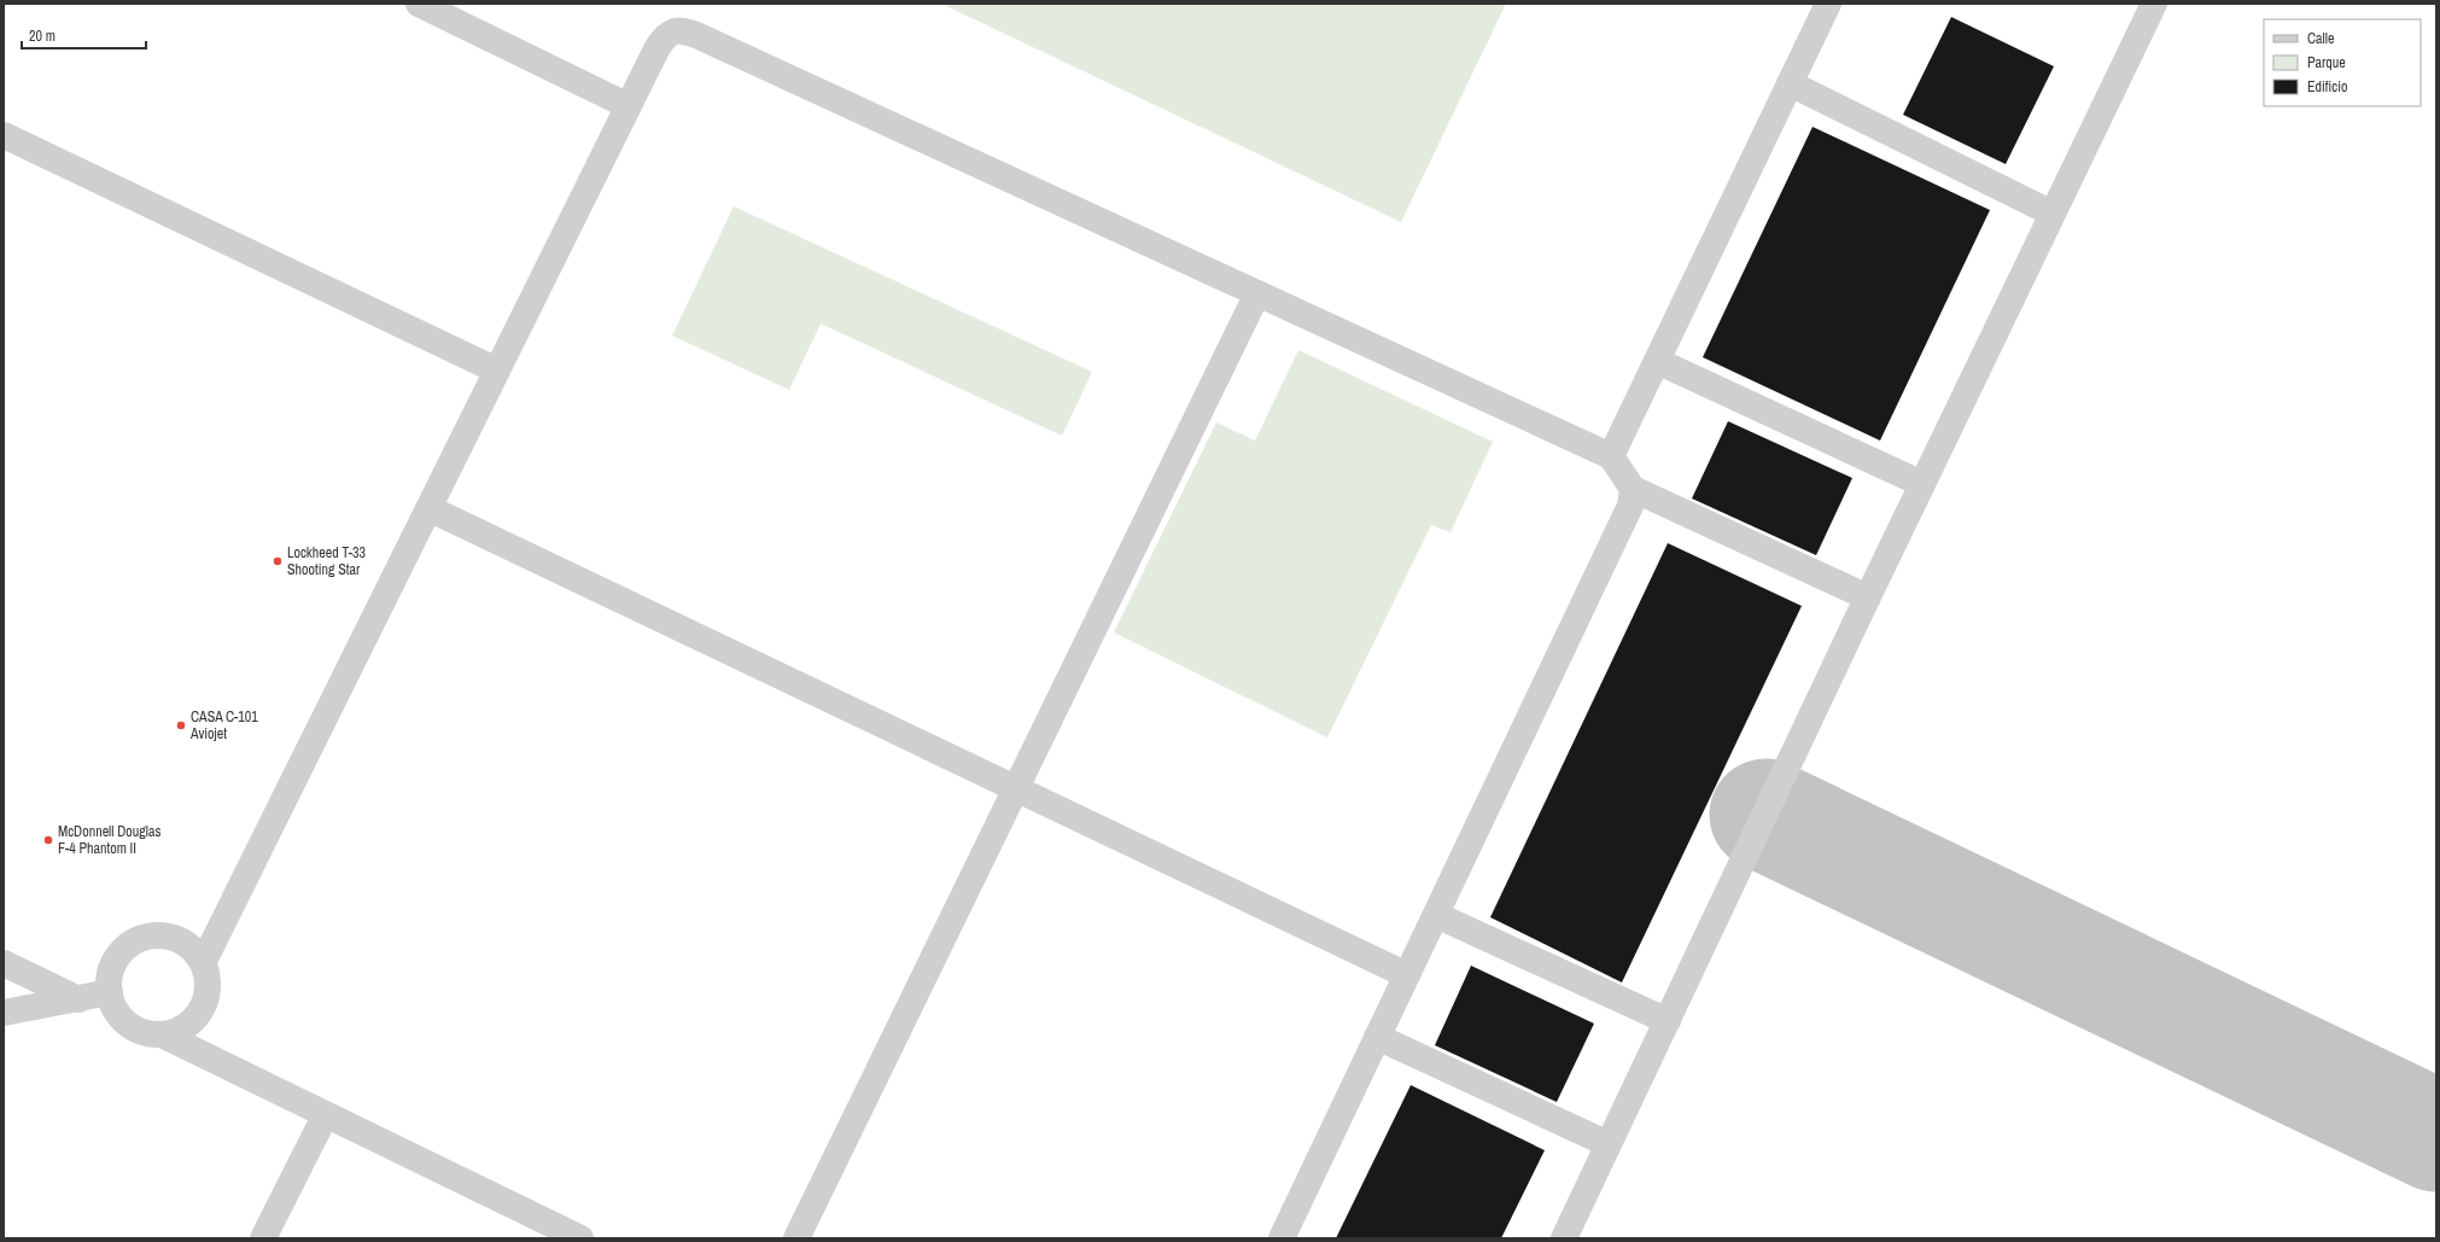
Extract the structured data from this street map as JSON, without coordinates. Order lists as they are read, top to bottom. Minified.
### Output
{"places":["Lockheed T-33 Shooting Star","CASA C-101 Aviojet","McDonnell Douglas F-4 Phantom II"],"legend":["Calle","Parque","Edificio"],"scale_bar":"20 m"}
